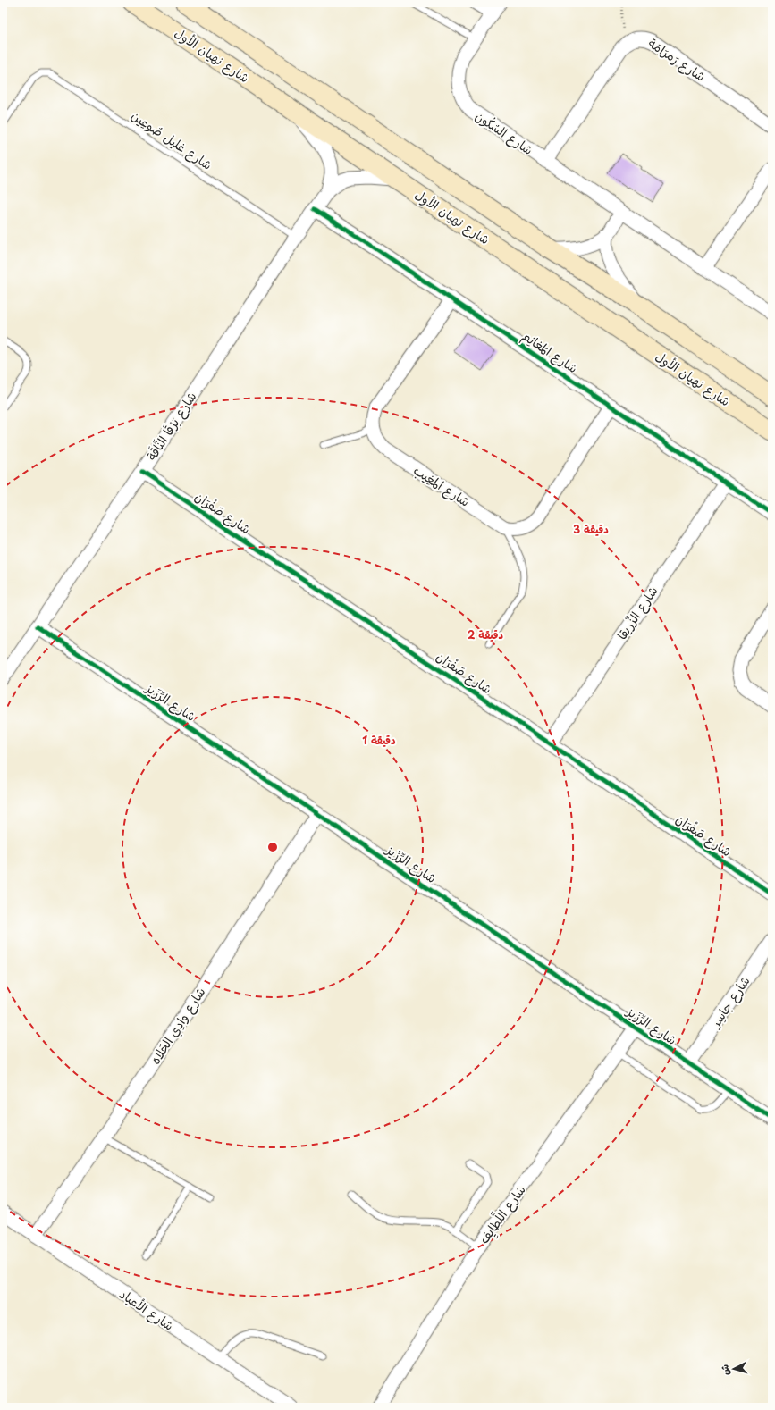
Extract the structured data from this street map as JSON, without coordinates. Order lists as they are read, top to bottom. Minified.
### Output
{"streets":{"main road":["شارع نهيان الأول"],"street":["شارع رَمرَامَة","شارع السُكُون","شارع المَغانِم","شارع بَرْقَا النَّاقَة","شارع المغِيب","شارع صَفْرَان","شارع الزِّريقا","شارع الرِّزَيز","شارع جاسِر","شارع وادِي الحَلاه","شارع اللَّطايِف","شارع الأعياد"],"lane":["شارع غليل صُوعِين"]},"crossings":[["شارع نهيان الأول","شارع بَرْقَا النَّاقَة"],["شارع غليل صُوعِين","شارع بَرْقَا النَّاقَة"],["شارع المَغانِم","شارع بَرْقَا النَّاقَة"],["شارع المَغانِم","شارع الزِّريقا"],["شارع بَرْقَا النَّاقَة","شارع صَفْرَان"],["شارع بَرْقَا النَّاقَة","شارع الرِّزَيز"],["شارع صَفْرَان","شارع الزِّريقا"],["شارع الرِّزَيز","شارع جاسِر"],["شارع الرِّزَيز","شارع وادِي الحَلاه"],["شارع الرِّزَيز","شارع اللَّطايِف"],["شارع وادِي الحَلاه","شارع الأعياد"]],"north":"left","rings":["3 دقيقة","2 دقيقة","1 دقيقة"]}
